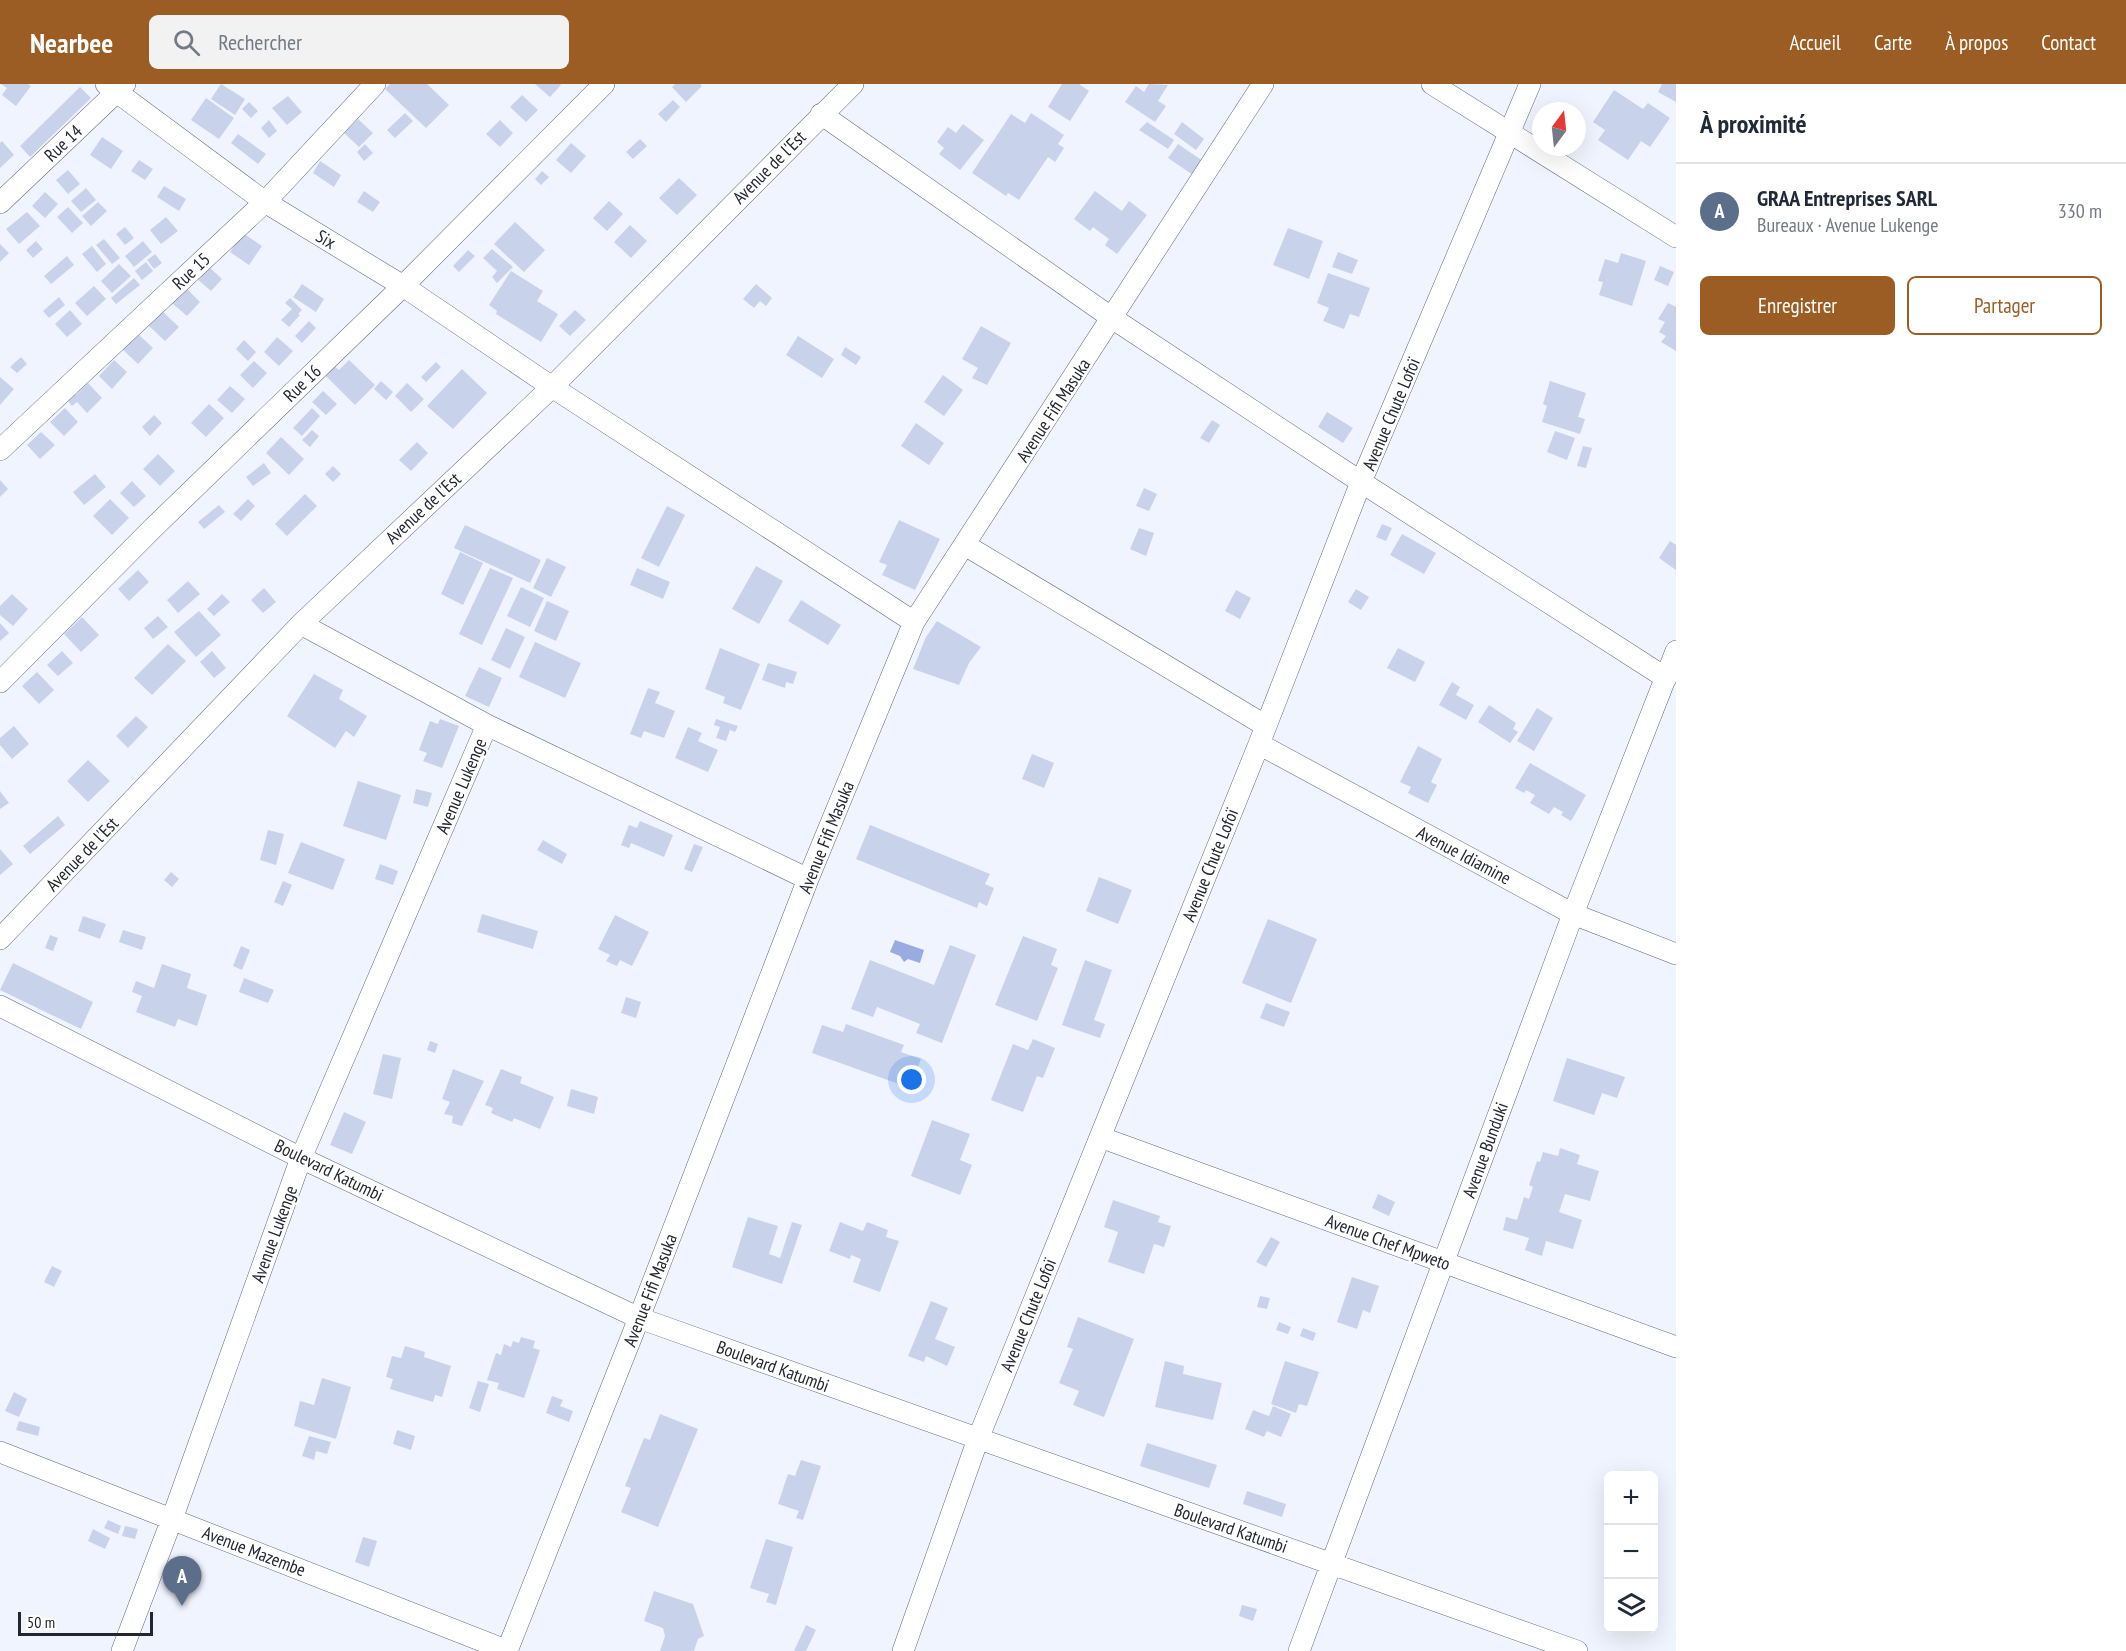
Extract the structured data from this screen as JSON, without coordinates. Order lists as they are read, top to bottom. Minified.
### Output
{"streets":{"street":["Rue 14","Avenue de l'Est","Six","Rue 15","Rue 16","Avenue Fifi Masuka","Avenue Chute Lofoï","Avenue Lukenge","Avenue Idiamine","Avenue Bunduki","Boulevard Katumbi","Avenue Chef Mpweto","Avenue Mazembe"]},"crossings":[["Rue 14","Six"],["Avenue de l'Est","Six"],["Six","Rue 15"],["Six","Rue 16"],["Six","Avenue Fifi Masuka"],["Avenue Fifi Masuka","Avenue Idiamine"],["Avenue Fifi Masuka","Boulevard Katumbi"],["Avenue Fifi Masuka","Avenue Mazembe"],["Avenue Chute Lofoï","Avenue Idiamine"],["Avenue Chute Lofoï","Boulevard Katumbi"],["Avenue Chute Lofoï","Avenue Chef Mpweto"],["Avenue Lukenge","Boulevard Katumbi"],["Avenue Lukenge","Avenue Mazembe"],["Avenue Idiamine","Avenue Bunduki"],["Avenue Bunduki","Boulevard Katumbi"],["Avenue Bunduki","Avenue Chef Mpweto"]],"scale_bar":"50 m","north":"top","page":{"header":"Nearbee","search":"Rechercher","nav":["Accueil","Carte","À propos","Contact"],"heading":"À proximité","list":[{"mark":"A","name":"GRAA Entreprises SARL","note":"Bureaux · Avenue Lukenge","value":"330 m"}],"buttons":["Enregistrer","Partager"],"map_buttons":["+","−"],"pins":"A","scale":"50 m"}}
